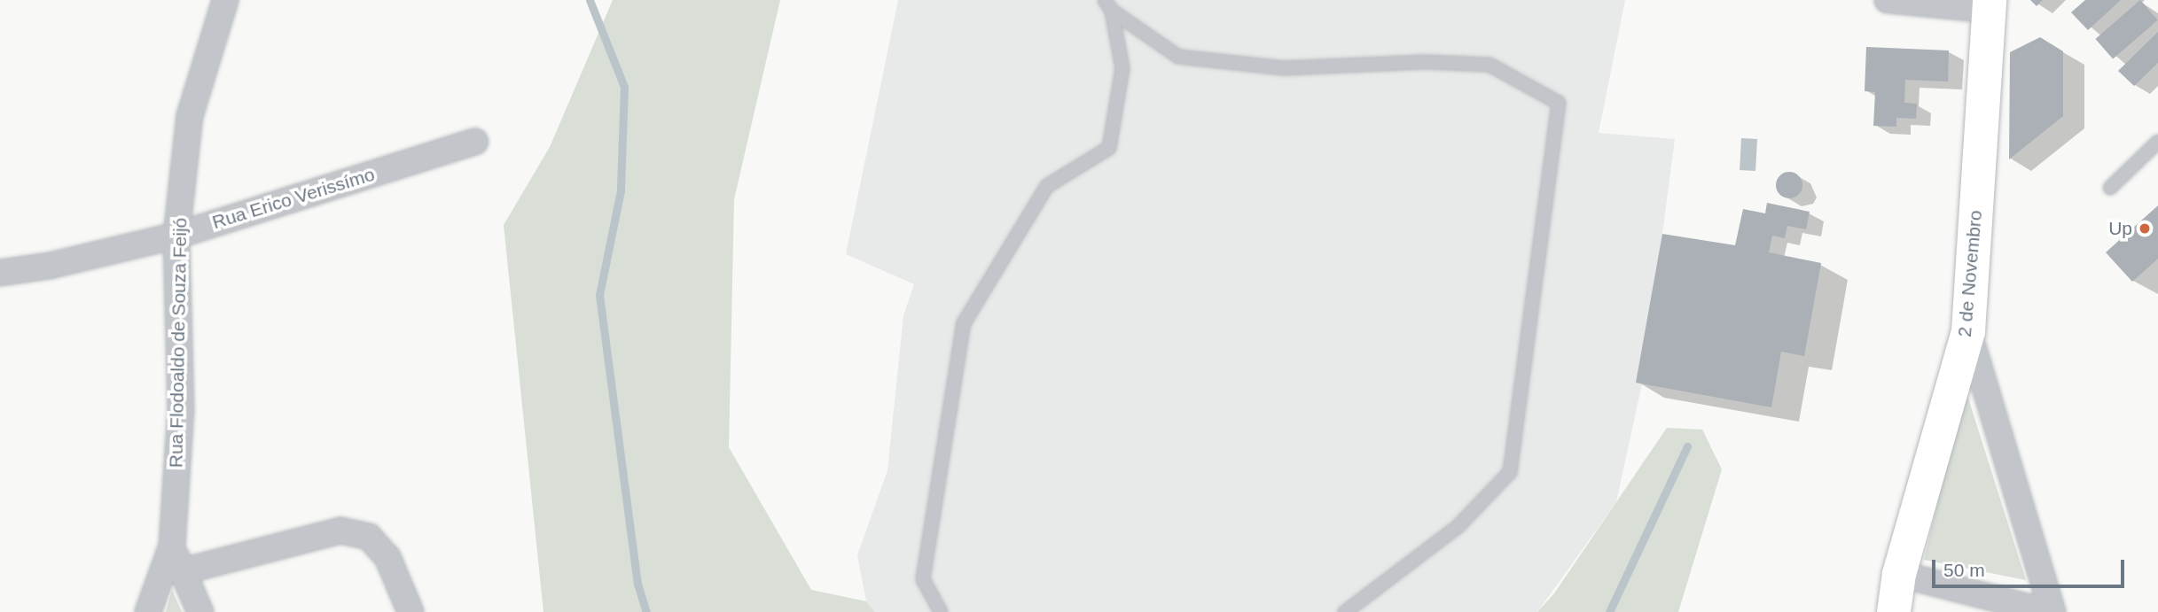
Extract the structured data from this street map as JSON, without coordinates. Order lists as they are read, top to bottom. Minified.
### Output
{"streets":{"street":["Rua Erico Verissímo","2 de Novembro","Rua Flodoaldo de Souza Feijó"]},"crossings":[["Rua Erico Verissímo","Rua Flodoaldo de Souza Feijó"]],"places":["Up"],"scale_bar":"50 m"}
